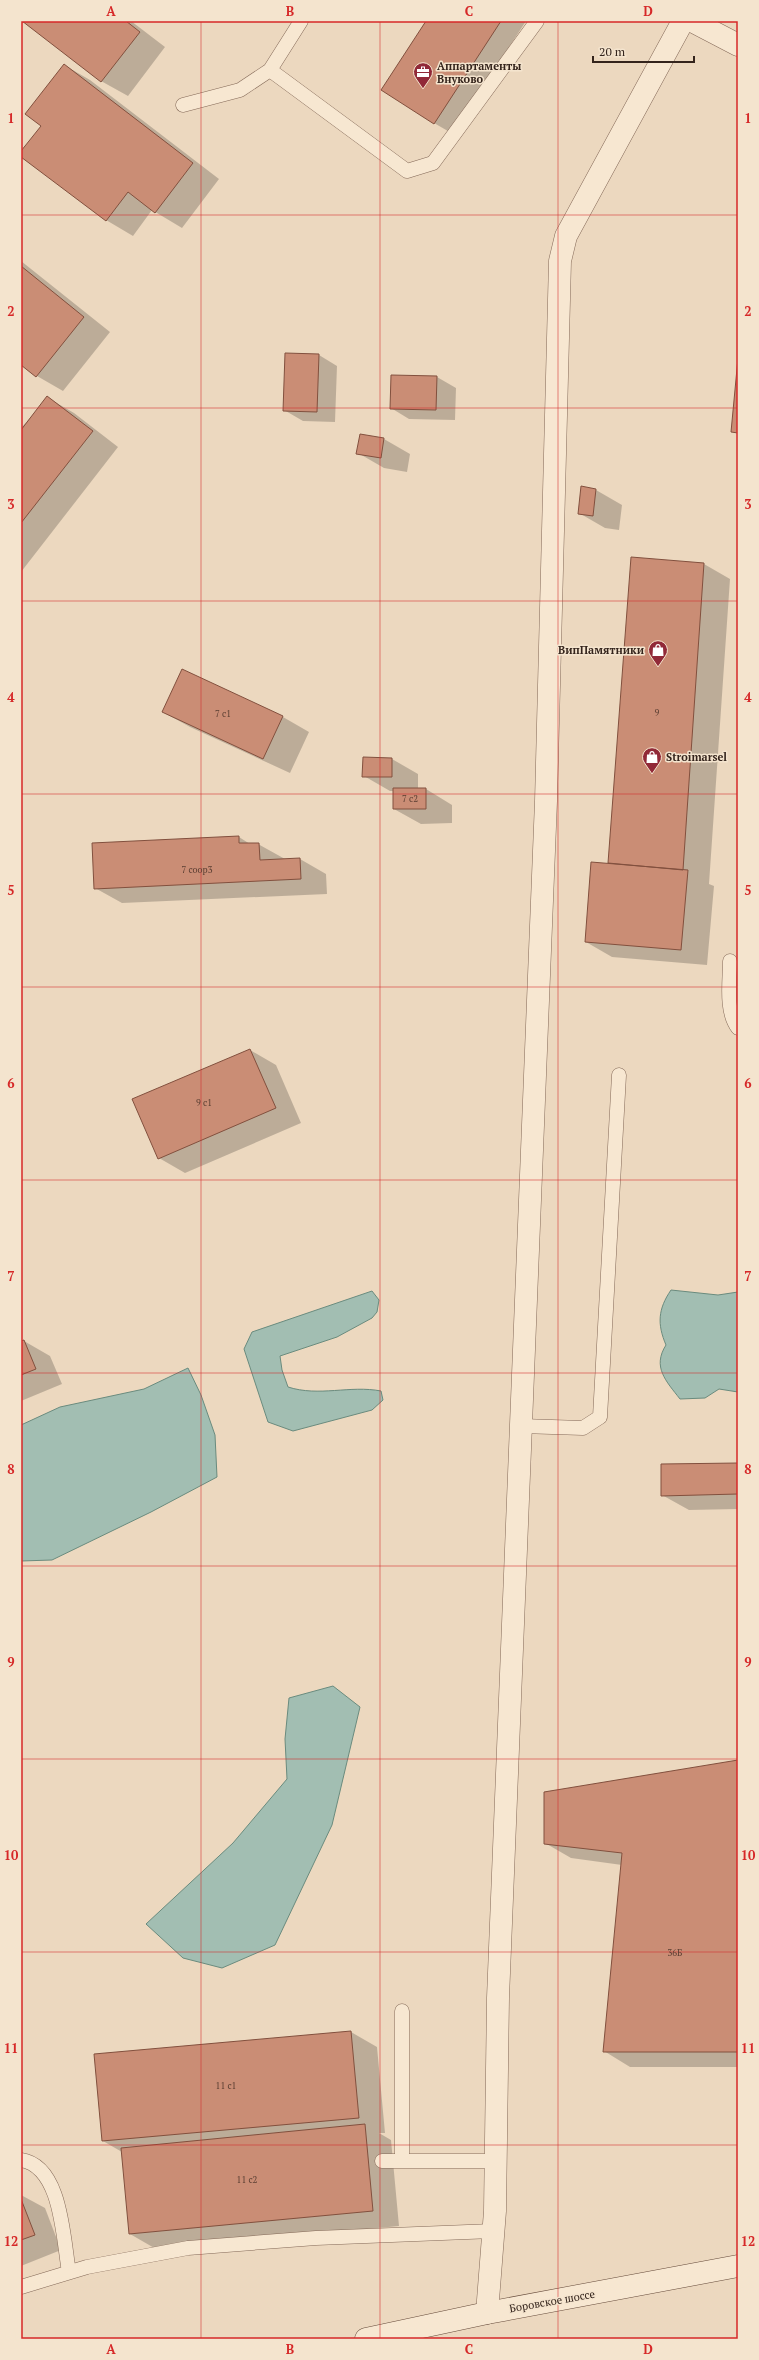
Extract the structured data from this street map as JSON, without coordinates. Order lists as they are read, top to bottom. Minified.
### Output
{"streets":{"street":["Боровское шоссе"]},"places":{"office":["Аппартаменты Внуково"],"shop":["ВипПамятники","Stroimarsel"]},"house_numbers":["9","7 с1","7 с2","7 соор3","9 с1","36Б","11 с1","11 с2"],"scale_bar":"20 m","grid":{"columns":["A","B","C","D"],"rows":["1","2","3","4","5","6","7","8","9","10","11","12"]}}
